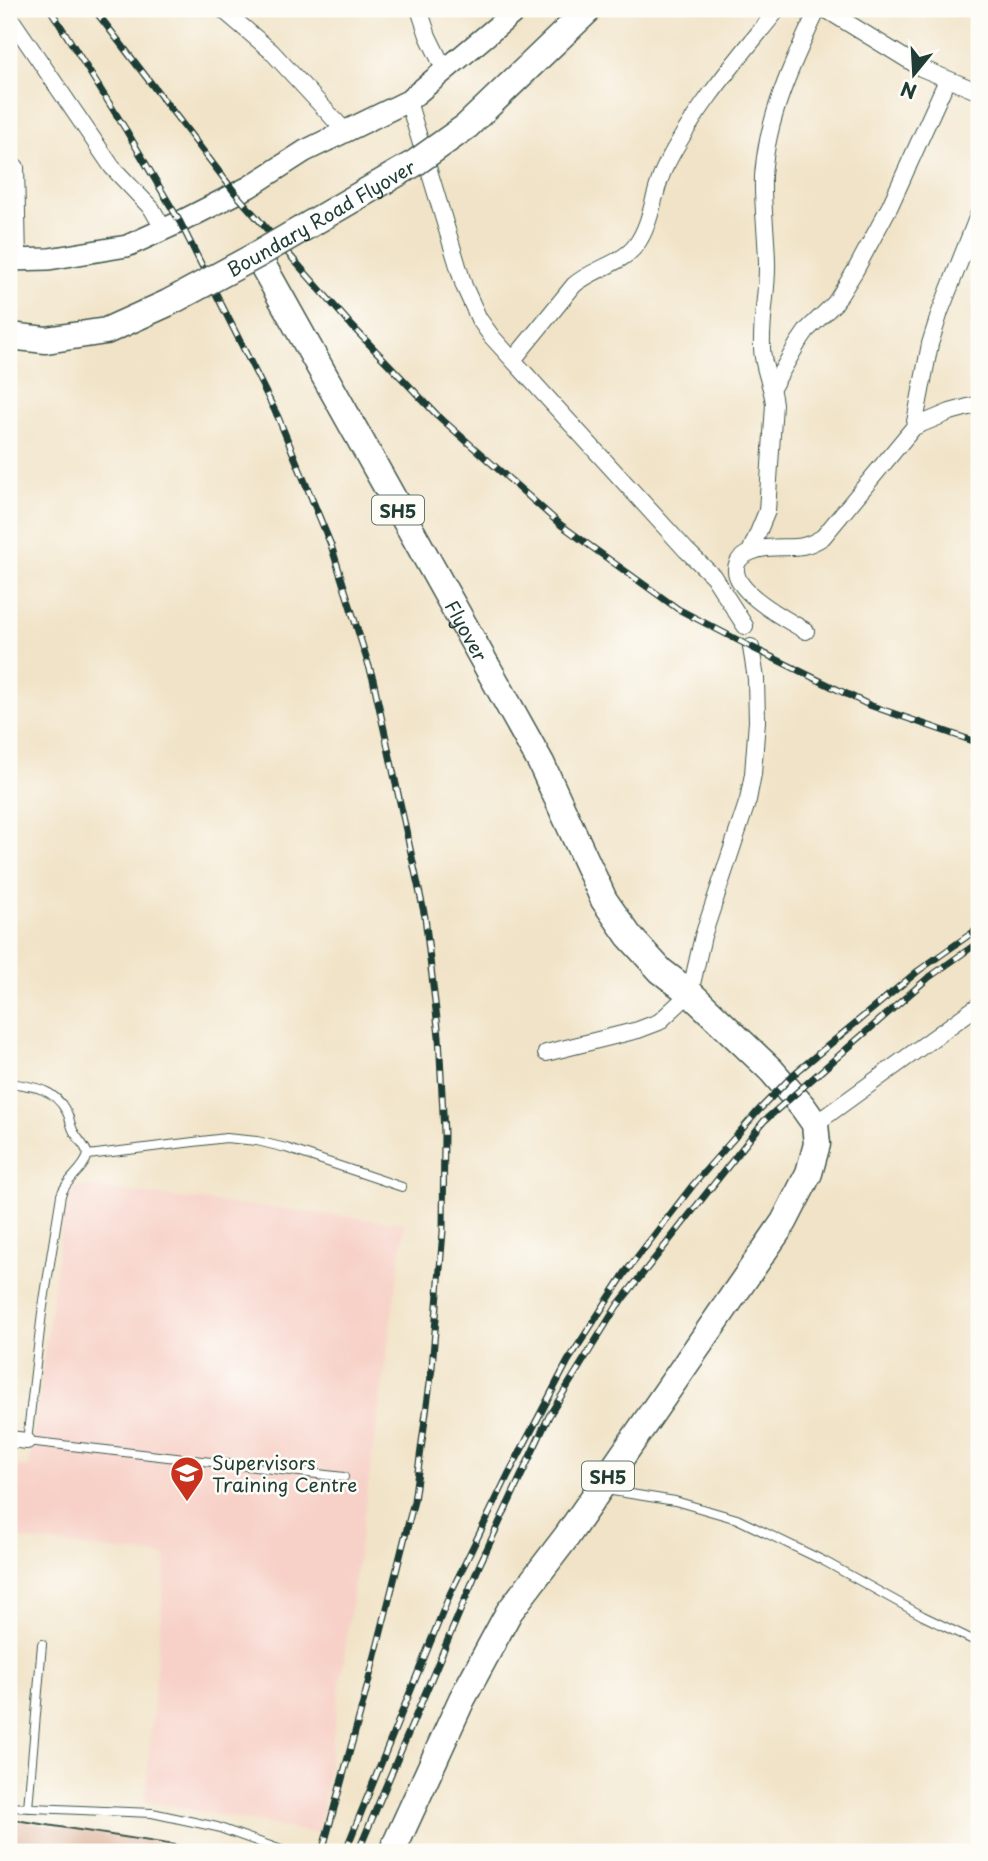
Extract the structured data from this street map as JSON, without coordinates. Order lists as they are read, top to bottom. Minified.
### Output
{"streets":{"main road":["Boundary Road Flyover","SH5","Flyover"]},"crossings":[["Boundary Road Flyover","Flyover"],["SH5","Flyover"]],"places":{"school or university":["Supervisors Training Centre"]},"north":"bottom"}
